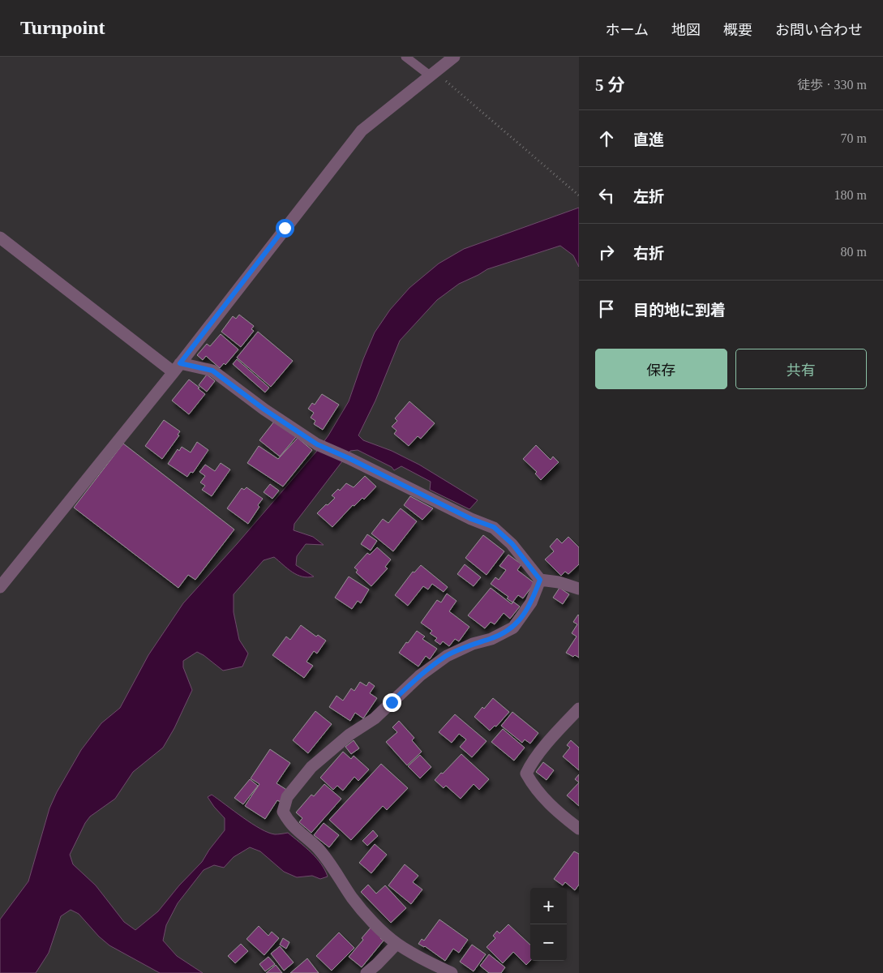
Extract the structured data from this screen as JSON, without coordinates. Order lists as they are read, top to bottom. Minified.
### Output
{"page":{"header":"Turnpoint","nav":["ホーム","地図","概要","お問い合わせ"],"heading":["5 分","徒歩 · 330 m"],"list":[["直進","70 m"],["左折","180 m"],["右折","80 m"],"目的地に到着"],"buttons":["保存","共有"],"map_buttons":["+","−"]}}
